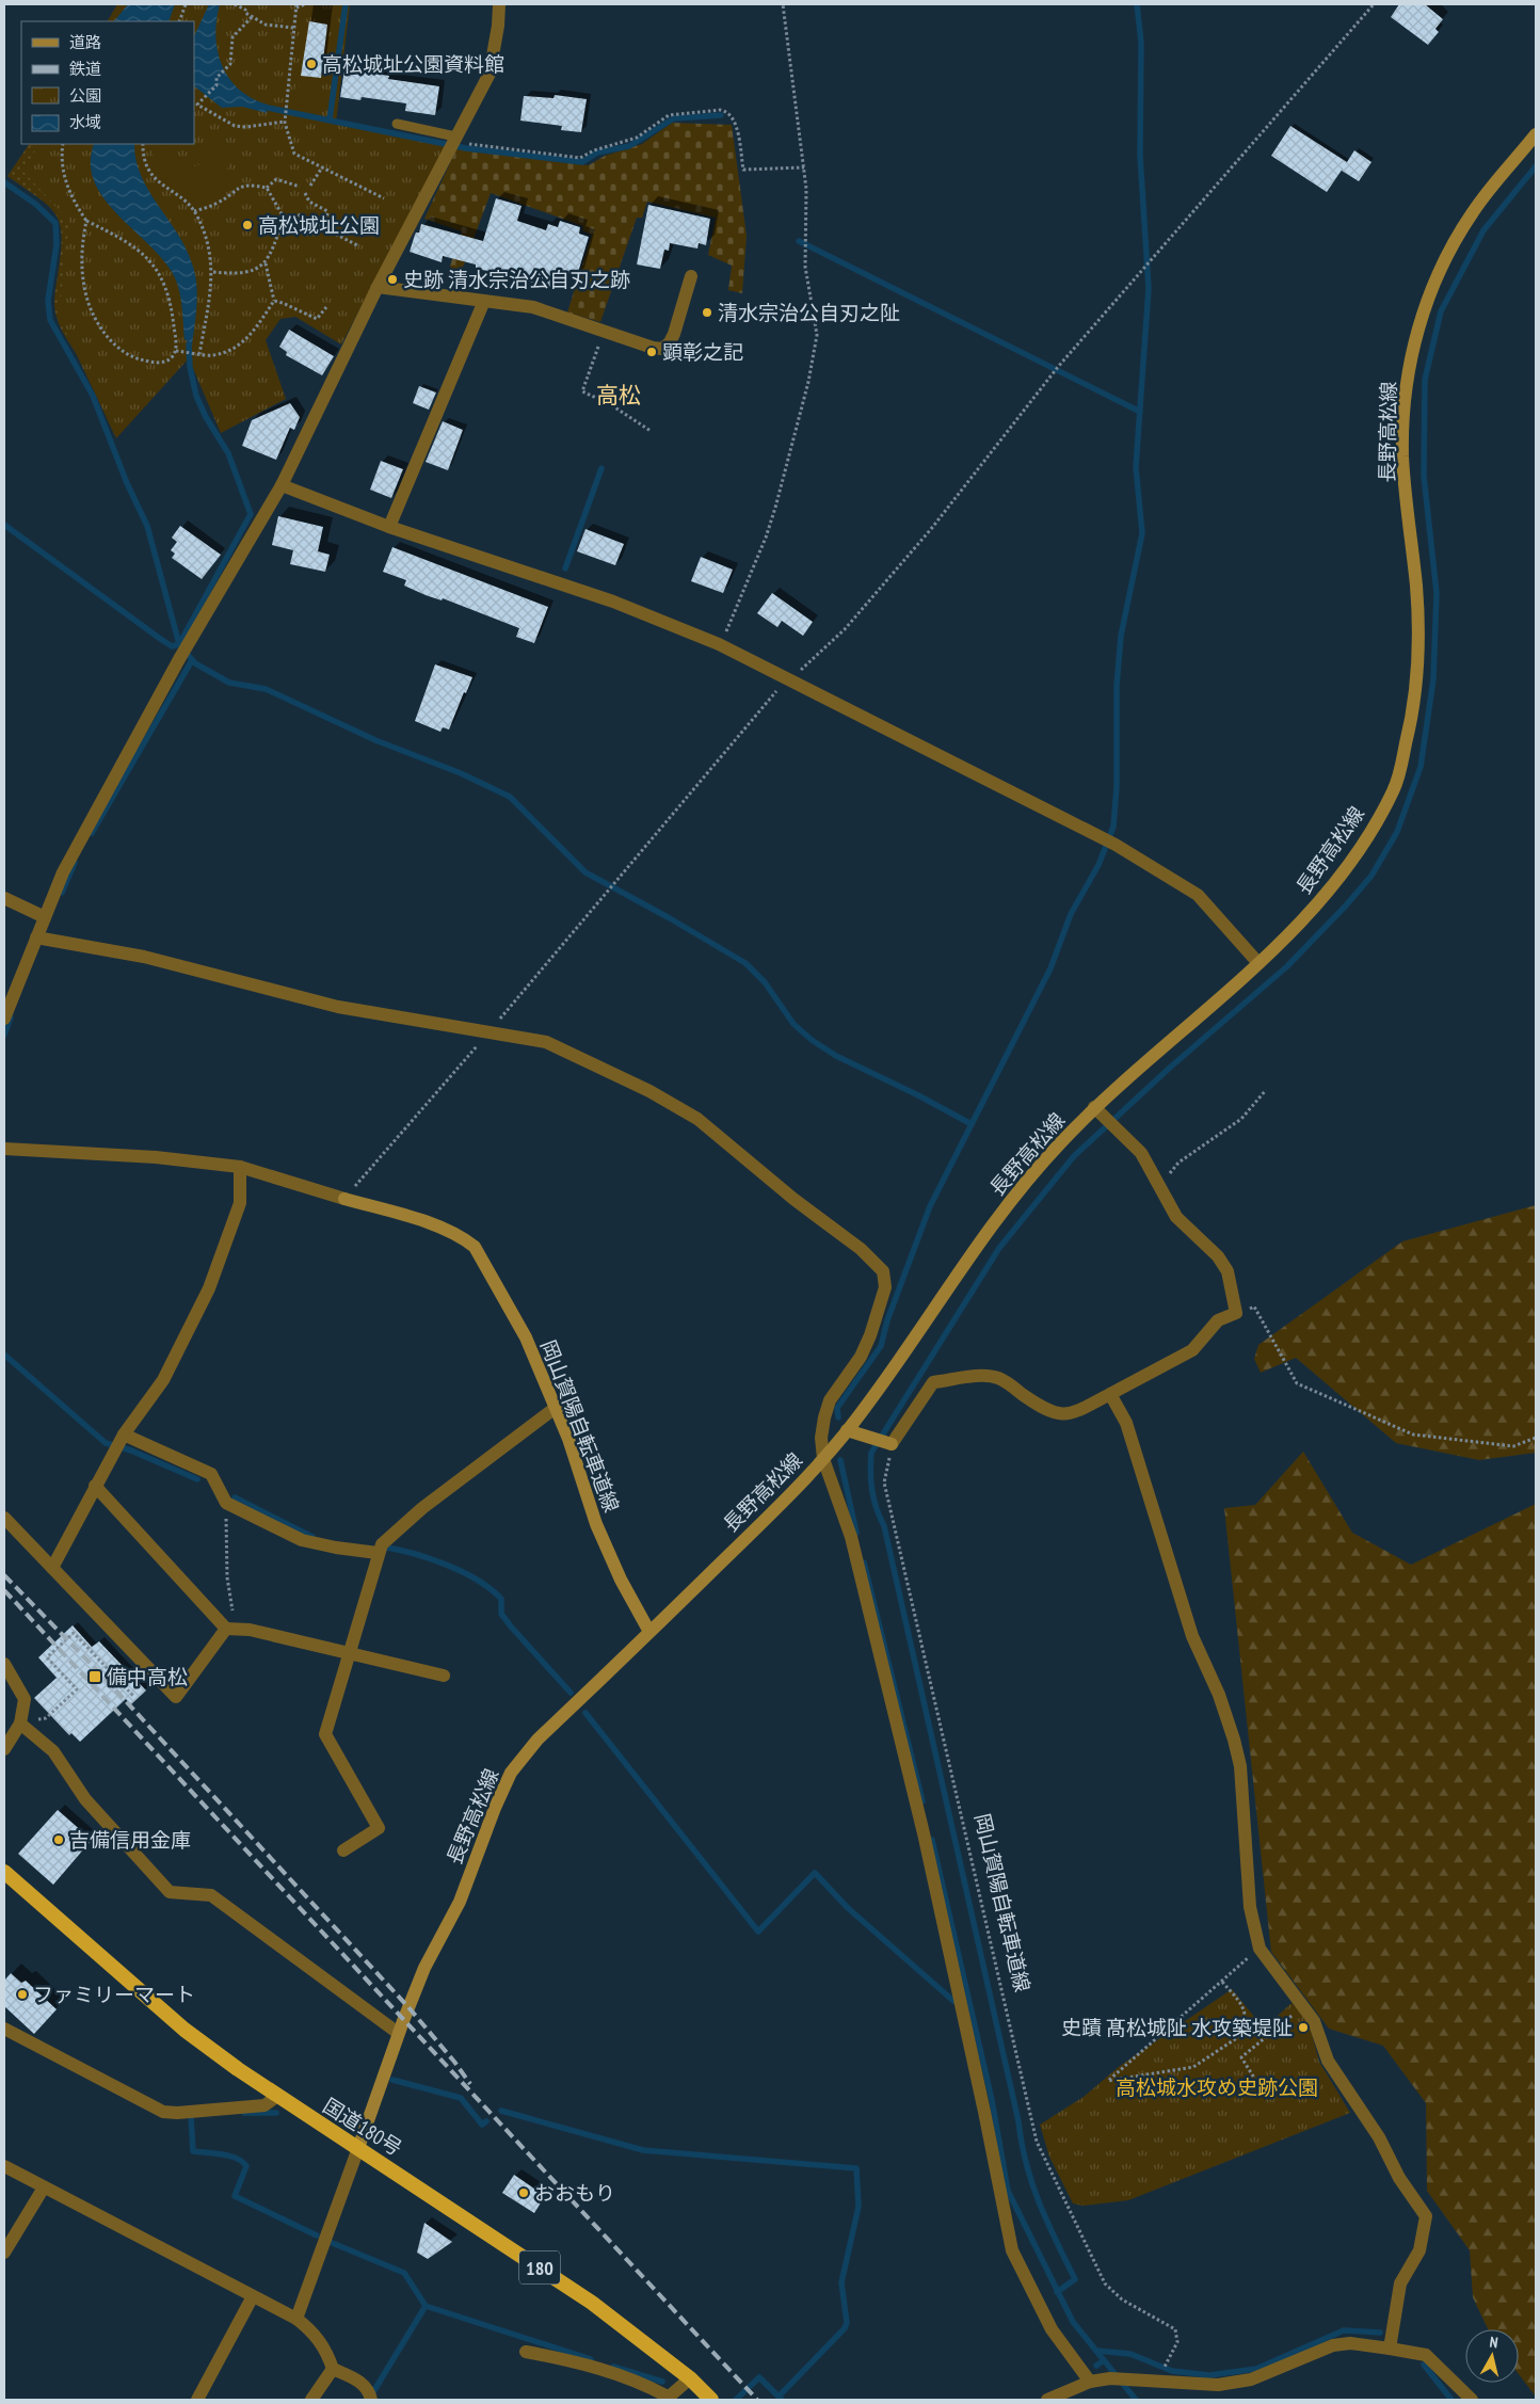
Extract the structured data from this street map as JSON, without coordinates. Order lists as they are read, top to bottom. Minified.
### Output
{"streets":{"highway":["国道180号","180"],"main road":["長野高松線","岡山賀陽自転車道線"]},"crossings":[["長野高松線","岡山賀陽自転車道線"],["長野高松線","国道180号"]],"districts":["高松"],"parks":["高松城水攻め史跡公園"],"places":{"other":["高松城址公園資料館","高松城址公園","史跡 清水宗治公自刃之跡","清水宗治公自刃之阯","顕彰之記","吉備信用金庫","ファミリーマート","史蹟 髙松城阯 水攻築堤阯","おおもり"],"transit":["備中高松"]},"legend":["道路","鉄道","公園","水域"],"north":"top"}
